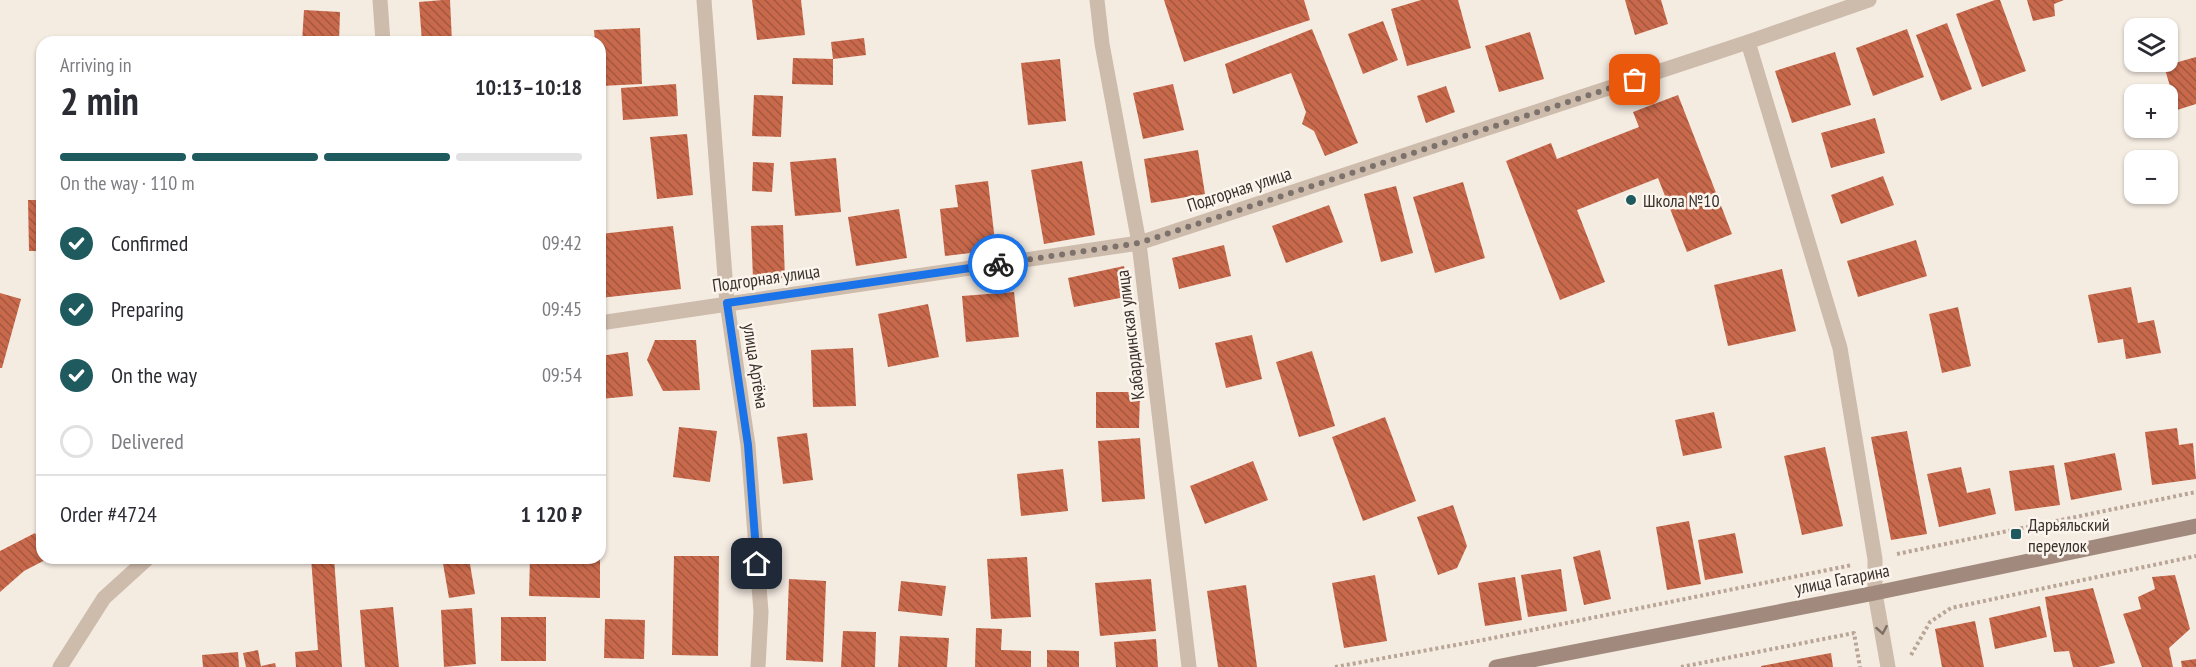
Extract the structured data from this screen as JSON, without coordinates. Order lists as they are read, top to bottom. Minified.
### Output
{"streets":{"street":["Подгорная улица","Кабардинская улица","улица Артёма","улица Гагарина"]},"crossings":[["Подгорная улица","Кабардинская улица"],["Подгорная улица","улица Артёма"]],"places":{"other":["Школа №10"],"transit":["Дарьяльский переулок"]},"page":{"map_buttons":["+","−"],"heading":["2 min","Arriving in","10:13–10:18"],"panel":["Order #4724","1 120 ₽"],"bar":"On the way · 110 m","list":[["Confirmed","09:42"],["Preparing","09:45"],["On the way","09:54"],"Delivered"]}}
